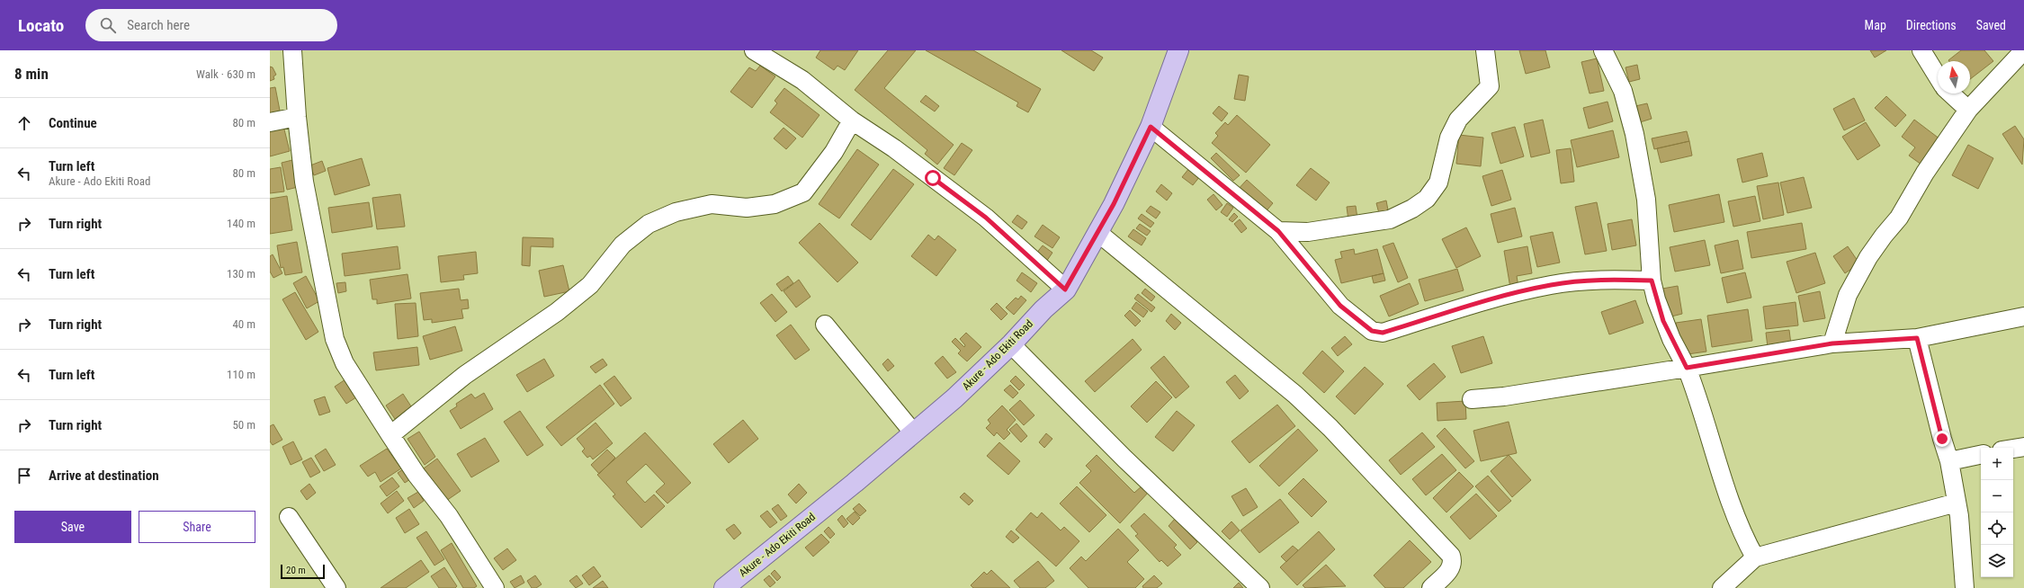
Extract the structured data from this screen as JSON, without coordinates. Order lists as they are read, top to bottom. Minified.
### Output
{"streets":{"main road":["Akure - Ado Ekiti Road"]},"scale_bar":"20 m","north":"top","page":{"header":"Locato","search":"Search here","nav":["Map","Directions","Saved"],"heading":["8 min","Walk · 630 m"],"list":[["Continue","80 m"],["Turn left","Akure - Ado Ekiti Road","80 m"],["Turn right","140 m"],["Turn left","130 m"],["Turn right","40 m"],["Turn left","110 m"],["Turn right","50 m"],"Arrive at destination"],"map_buttons":["+","−"],"buttons":["Save","Share"],"scale":"20 m"}}
